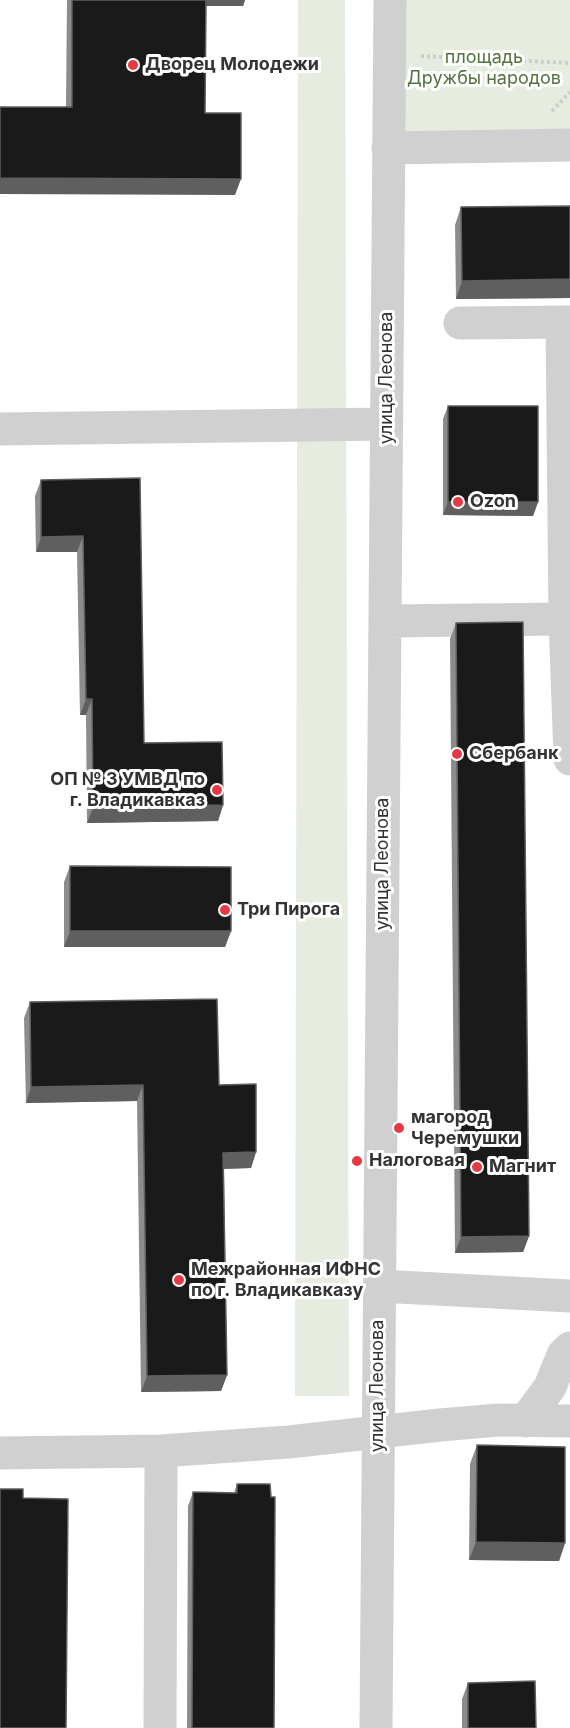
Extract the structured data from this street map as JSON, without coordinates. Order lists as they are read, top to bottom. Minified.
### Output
{"streets":{"street":["улица Леонова"]},"parks":["площадь Дружбы народов"],"places":["Дворец Молодежи","Ozon","Сбербанк","ОП № 3 УМВД по г. Владикавказ","Три Пирога","магород Черемушки","Налоговая","Магнит","Межрайонная ИФНС по г. Владикавказу"]}
